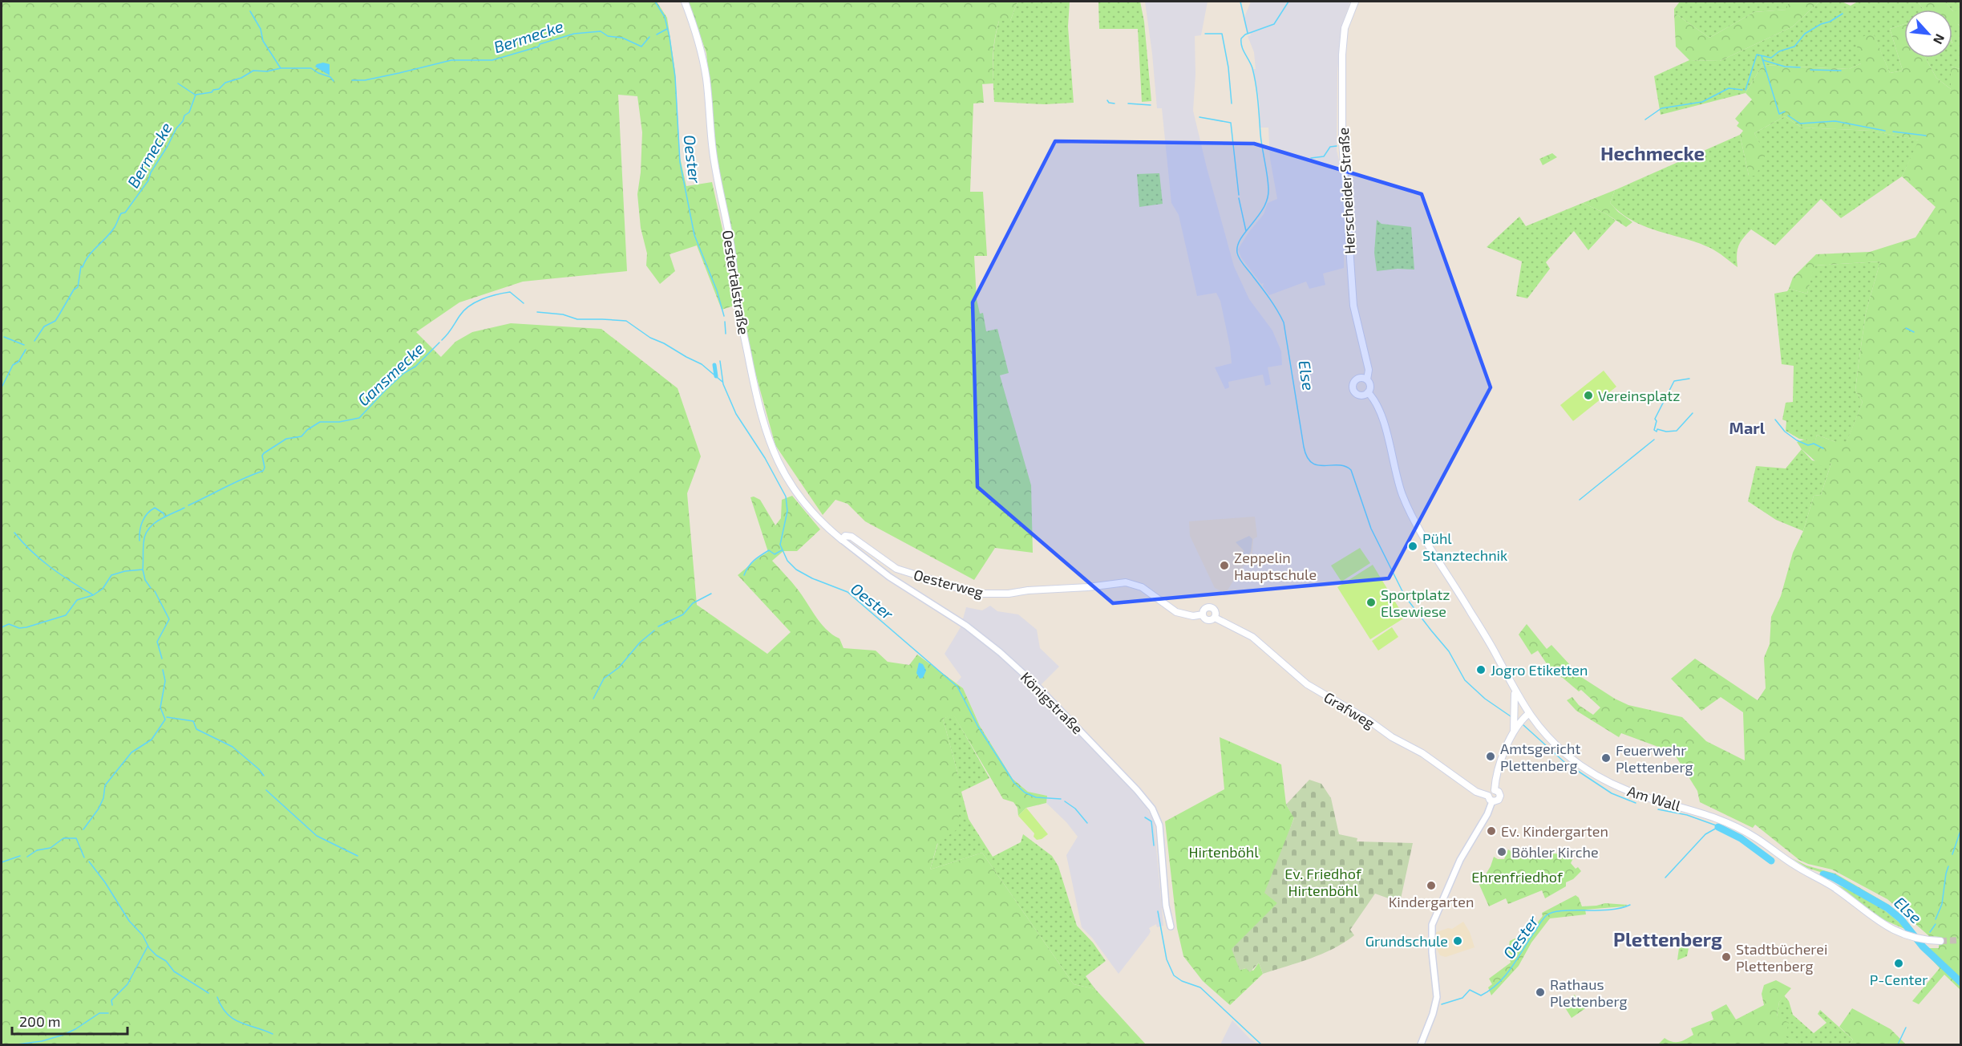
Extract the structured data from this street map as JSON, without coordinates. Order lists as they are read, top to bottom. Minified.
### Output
{"streets":{"main road":["Herscheider Straße","Oestertalstraße","Oesterweg","Grafweg","Am Wall"],"street":["Königstraße"]},"crossings":[["Herscheider Straße","Am Wall"],["Oestertalstraße","Oesterweg"],["Oestertalstraße","Königstraße"],["Oesterweg","Königstraße"],["Oesterweg","Grafweg"]],"districts":["Hechmecke","Marl","Plettenberg"],"water":["Bermecke","Oester","Gansmecke","Else"],"parks":["Hirtenböhl","Ev. Friedhof Hirtenböhl","Ehrenfriedhof"],"places":["Vereinsplatz","Pühl Stanztechnik","Zeppelin Hauptschule","Sportplatz Elsewiese","Jogro Etiketten","Amtsgericht Plettenberg","Feuerwehr Plettenberg","Ev. Kindergarten","Böhler Kirche","Kindergarten","Grundschule","Stadtbücherei Plettenberg","P-Center","Rathaus Plettenberg"],"scale_bar":"200 m","north":"bottom right"}
